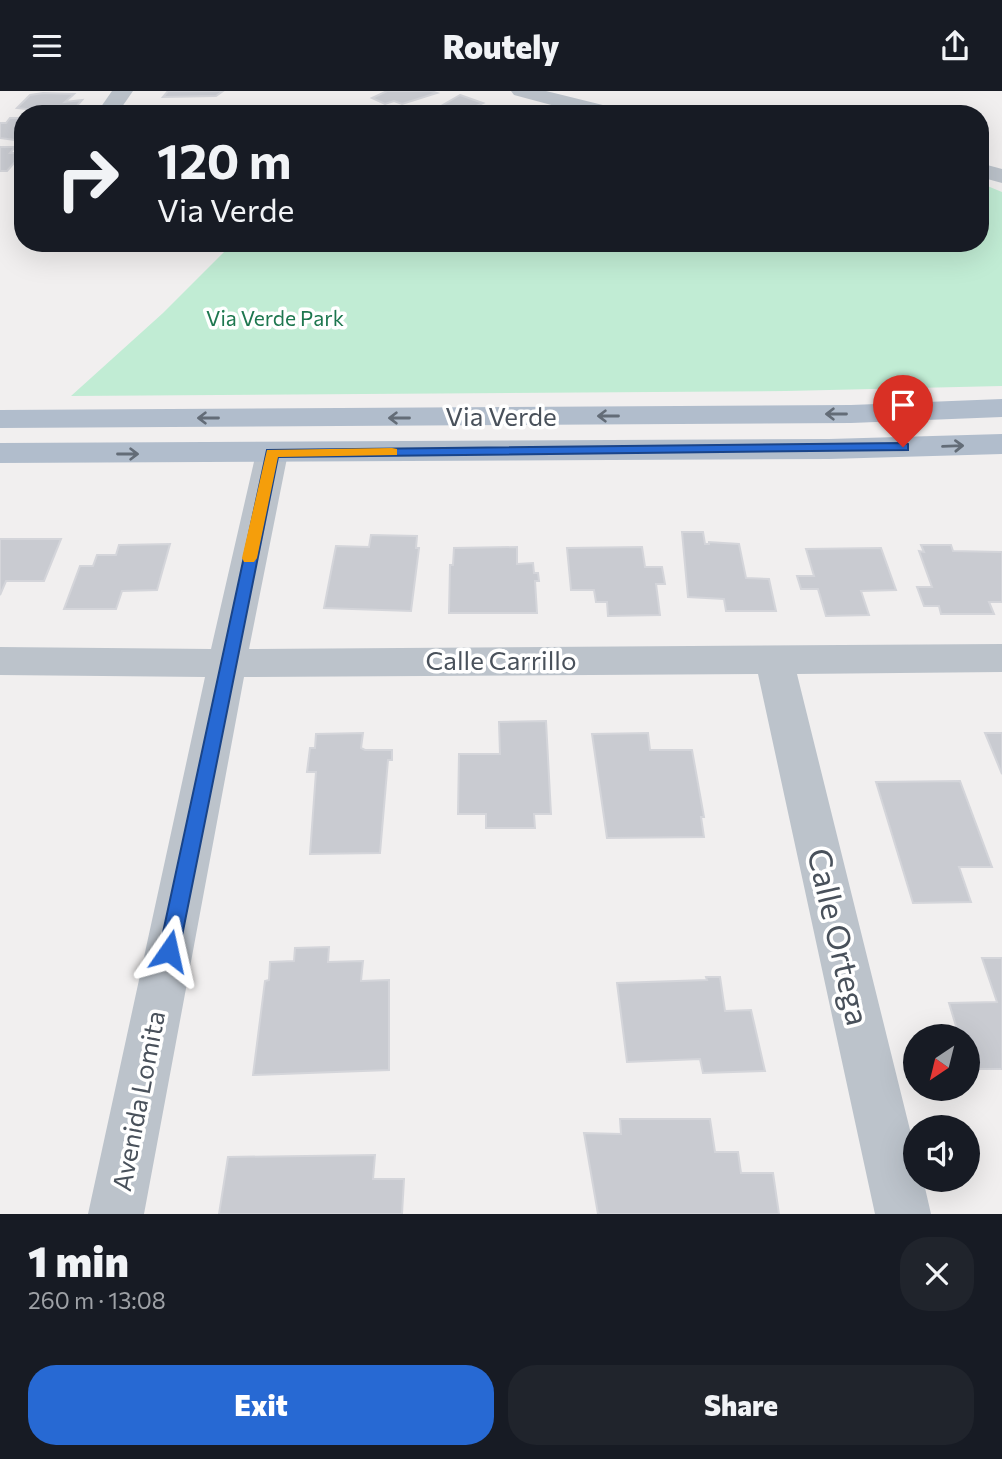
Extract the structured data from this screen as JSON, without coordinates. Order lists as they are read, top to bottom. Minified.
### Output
{"streets":{"main road":["Via Verde"],"street":["Calle Carrillo","Calle Ortega","Avenida Lomita"]},"crossings":[["Via Verde","Avenida Lomita"],["Calle Carrillo","Calle Ortega"],["Calle Carrillo","Avenida Lomita"]],"parks":["Via Verde Park"],"north":"bottom left","page":{"header":"Routely","turn":["120 m","Via Verde"],"heading":["1 min","260 m · 13:08"],"buttons":["Exit","Share"]}}
